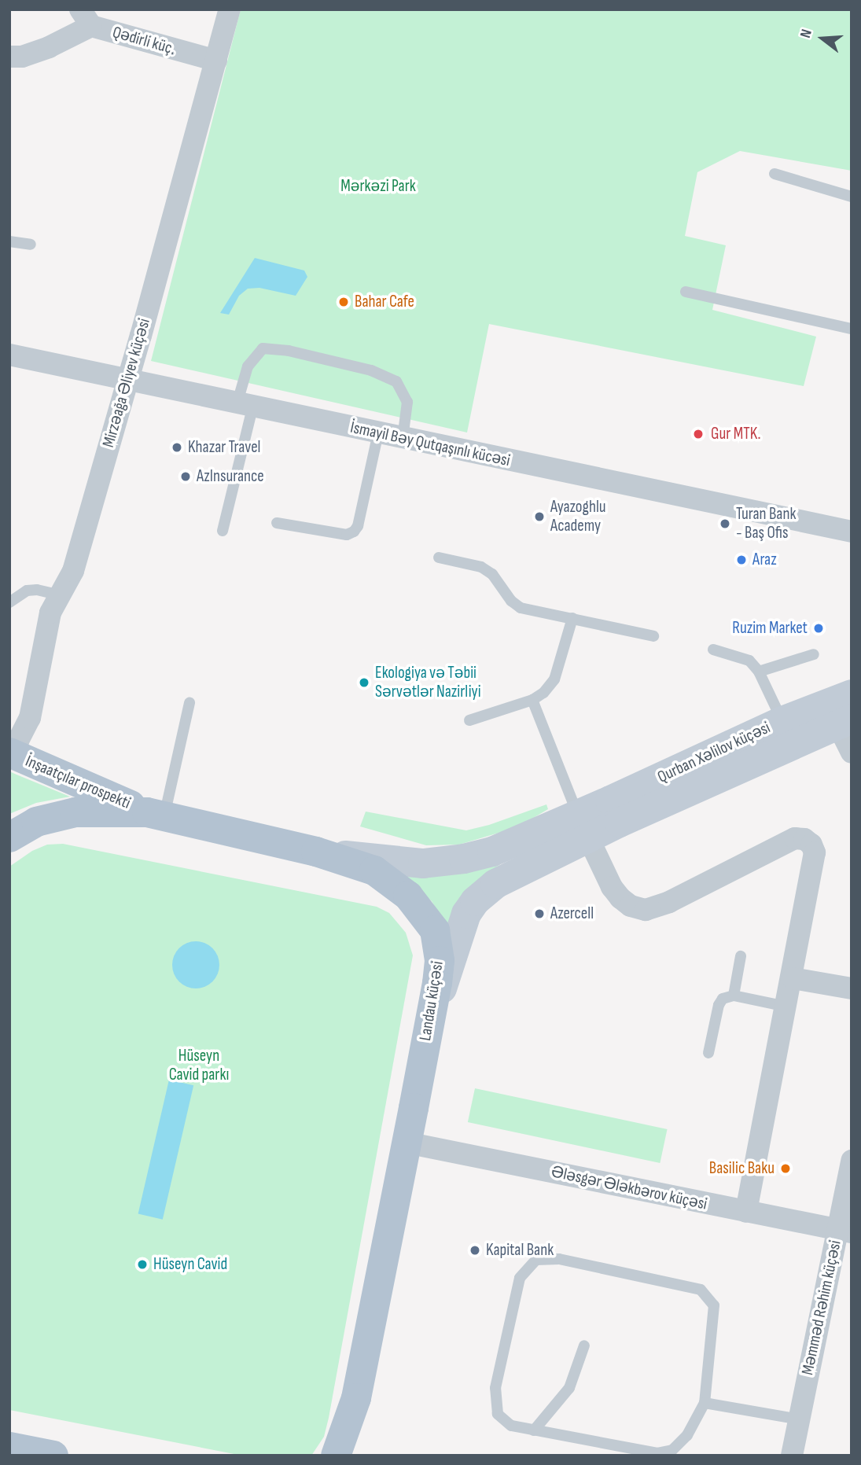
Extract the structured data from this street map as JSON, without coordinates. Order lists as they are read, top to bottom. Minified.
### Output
{"streets":{"main road":["Qurban Xəlilov küçəsi","İnşaatçılar prospekti","Landau küçəsi"],"street":["Qədirli küç.","Mirzəağa Əliyev küçəsi","İsmayil Bəy Qutqaşınlı kücəsi","Ələsgər Ələkbərov küçəsi","Məmməd Rəhim küçəsi"]},"crossings":[["Qədirli küç.","Mirzəağa Əliyev küçəsi"],["Mirzəağa Əliyev küçəsi","İsmayil Bəy Qutqaşınlı kücəsi"],["İnşaatçılar prospekti","Landau küçəsi"],["Landau küçəsi","Ələsgər Ələkbərov küçəsi"],["Ələsgər Ələkbərov küçəsi","Məmməd Rəhim küçəsi"]],"parks":["Mərkəzi Park","Hüseyn Cavid parkı"],"places":["Bahar Cafe","Gur MTK.","Khazar Travel","AzInsurance","Ayazoghlu Academy","Turan Bank - Baş Ofis","Araz","Ruzim Market","Ekologiya və Təbii Sərvətlər Nazirliyi","Azercell","Basilic Baku","Kapital Bank","Hüseyn Cavid"],"north":"left"}
